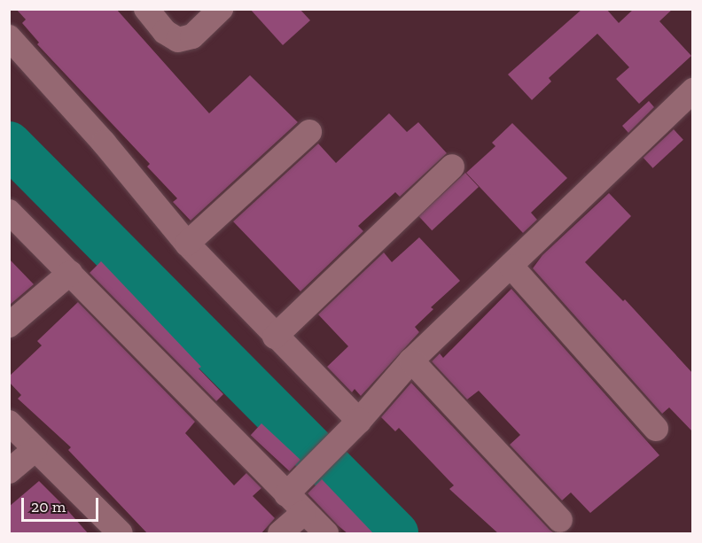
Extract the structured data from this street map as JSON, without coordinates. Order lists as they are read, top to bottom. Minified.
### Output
{"scale_bar":"20 m"}
